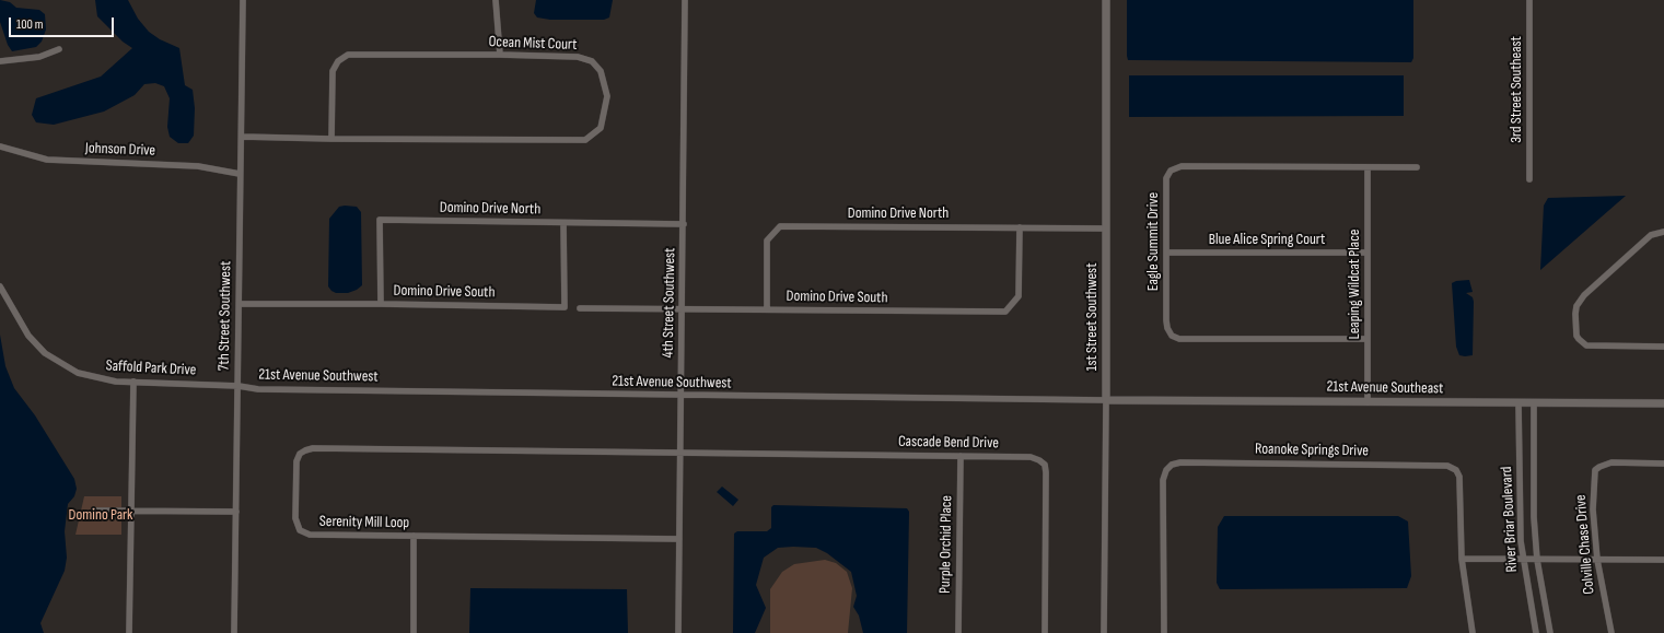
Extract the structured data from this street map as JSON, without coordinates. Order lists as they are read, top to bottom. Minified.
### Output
{"streets":{"street":["Ocean Mist Court","3rd Street Southeast","Johnson Drive","Domino Drive North","Blue Alice Spring Court","Eagle Summit Drive","Leaping Wildcat Place","Domino Drive South","4th Street Southwest","7th Street Southwest","1st Street Southwest","Saffold Park Drive","21st Avenue Southwest","21st Avenue Southeast","Cascade Bend Drive","Roanoke Springs Drive","River Briar Boulevard","Serenity Mill Loop","Purple Orchid Place","Colville Chase Drive"]},"crossings":[["Ocean Mist Court","7th Street Southwest"],["Johnson Drive","7th Street Southwest"],["Domino Drive North","Domino Drive South"],["Domino Drive North","4th Street Southwest"],["Domino Drive North","1st Street Southwest"],["Blue Alice Spring Court","Eagle Summit Drive"],["Blue Alice Spring Court","Leaping Wildcat Place"],["Eagle Summit Drive","Leaping Wildcat Place"],["Leaping Wildcat Place","21st Avenue Southeast"],["Domino Drive South","4th Street Southwest"],["Domino Drive South","7th Street Southwest"],["4th Street Southwest","21st Avenue Southwest"],["4th Street Southwest","Cascade Bend Drive"],["4th Street Southwest","Serenity Mill Loop"],["7th Street Southwest","Saffold Park Drive"],["7th Street Southwest","21st Avenue Southwest"],["1st Street Southwest","21st Avenue Southwest"],["1st Street Southwest","21st Avenue Southeast"],["Saffold Park Drive","21st Avenue Southwest"],["21st Avenue Southwest","21st Avenue Southeast"],["21st Avenue Southeast","River Briar Boulevard"],["Cascade Bend Drive","Serenity Mill Loop"],["Cascade Bend Drive","Purple Orchid Place"]],"parks":["Domino Park"],"scale_bar":"100 m"}
